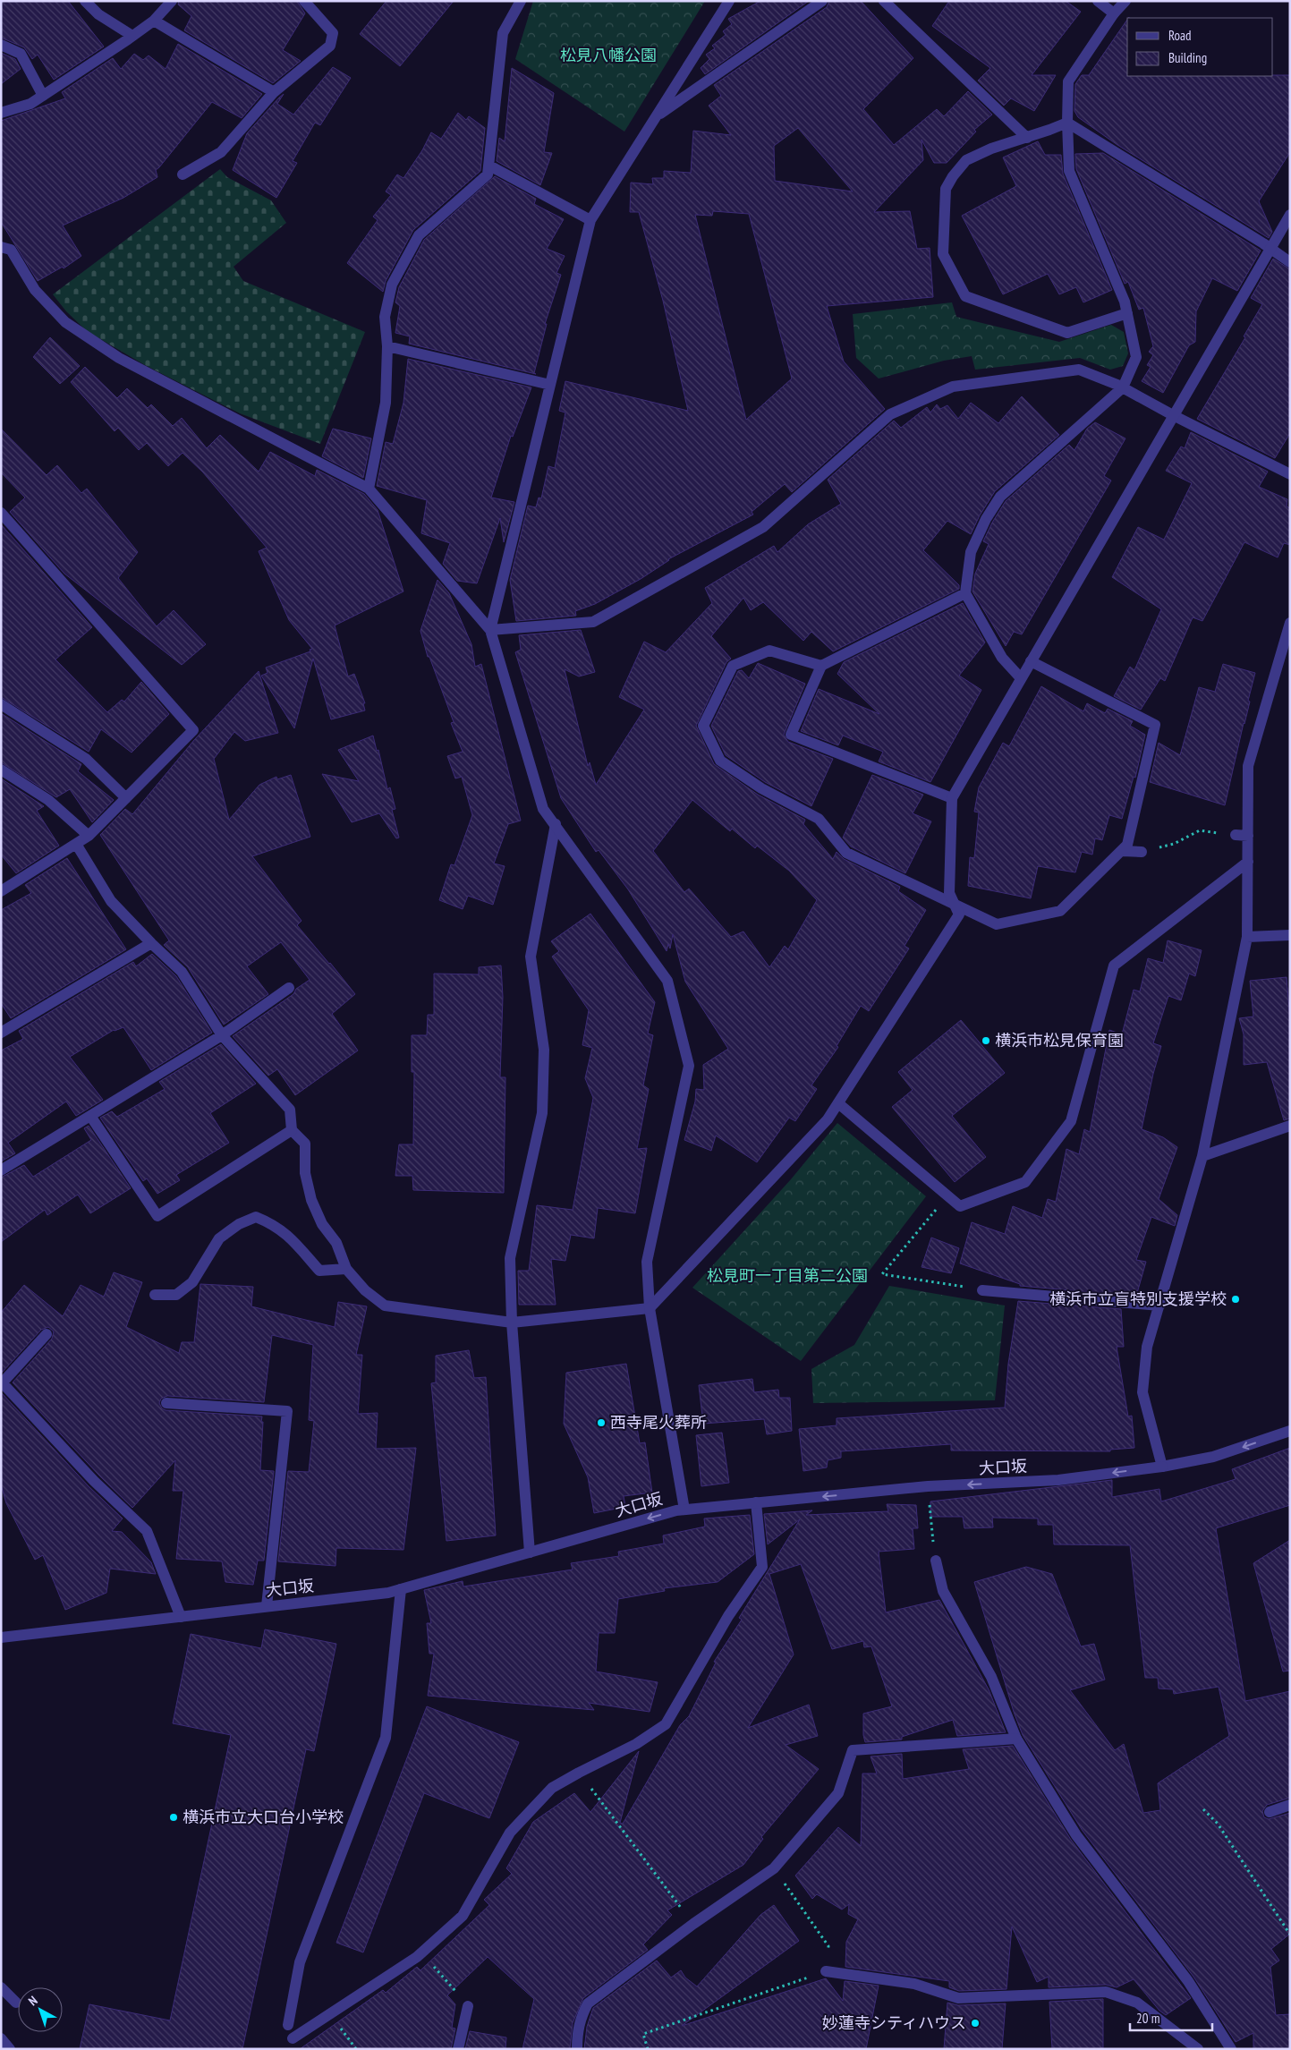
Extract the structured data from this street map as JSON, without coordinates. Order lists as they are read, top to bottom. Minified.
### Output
{"streets":{"street":["大口坂"]},"one_way":["大口坂"],"parks":["松見八幡公園","松見町一丁目第二公園"],"places":["横浜市松見保育園","横浜市立盲特別支援学校","西寺尾火葬所","横浜市立大口台小学校","妙蓮寺シティハウス"],"legend":["Road","Building"],"scale_bar":"20 m","north":"top left"}
